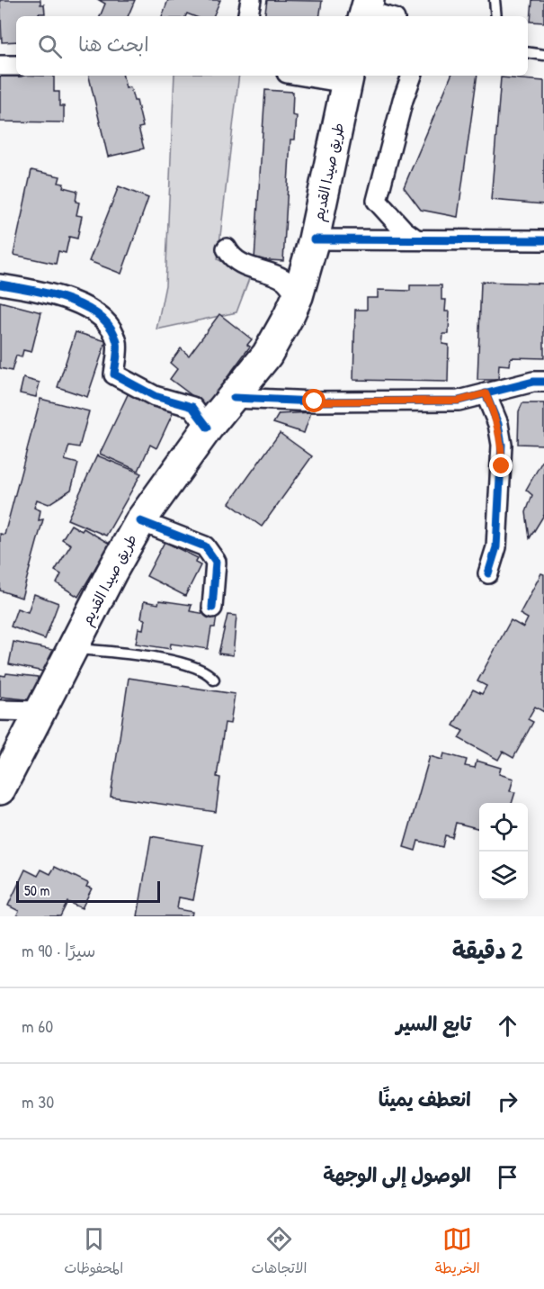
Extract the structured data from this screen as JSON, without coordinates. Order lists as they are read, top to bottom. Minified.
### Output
{"streets":{"highway":["طريق صيدا القديم"]},"scale_bar":"50 m","page":{"search":"ابحث هنا","scale":"50 m","heading":["2 دقيقة","سيرًا · 90 m"],"list":[["تابع السير","60 m"],["انعطف يمينًا","30 m"],"الوصول إلى الوجهة"],"nav":["الخريطة","الاتجاهات","المحفوظات"]}}
